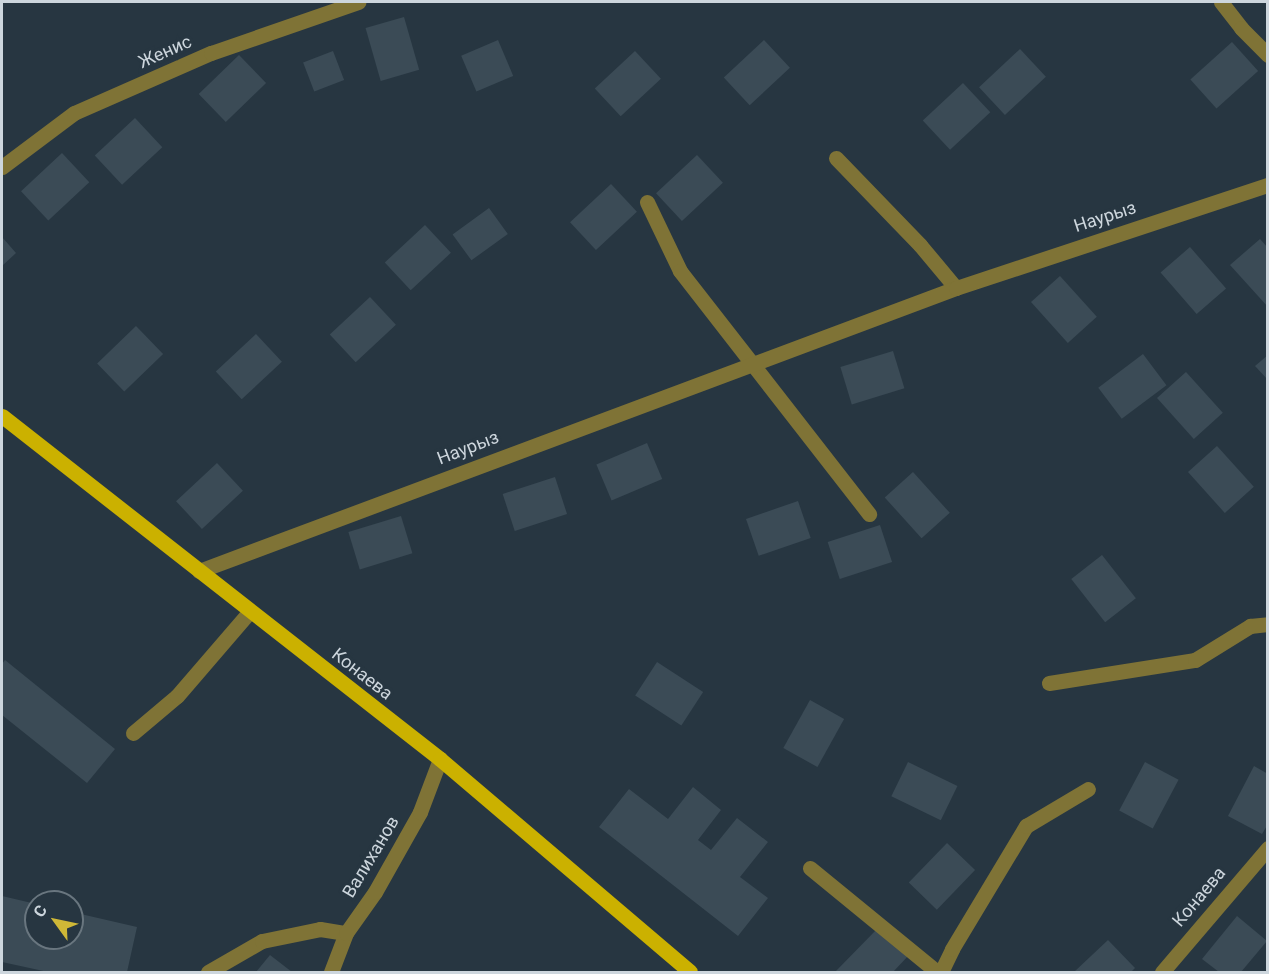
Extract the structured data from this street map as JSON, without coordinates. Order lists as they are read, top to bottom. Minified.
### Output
{"streets":{"main road":["Конаева"],"street":["Женис","Наурыз","Валиханов"]},"crossings":[["Наурыз","Конаева"],["Конаева","Валиханов"]],"north":"top left"}
